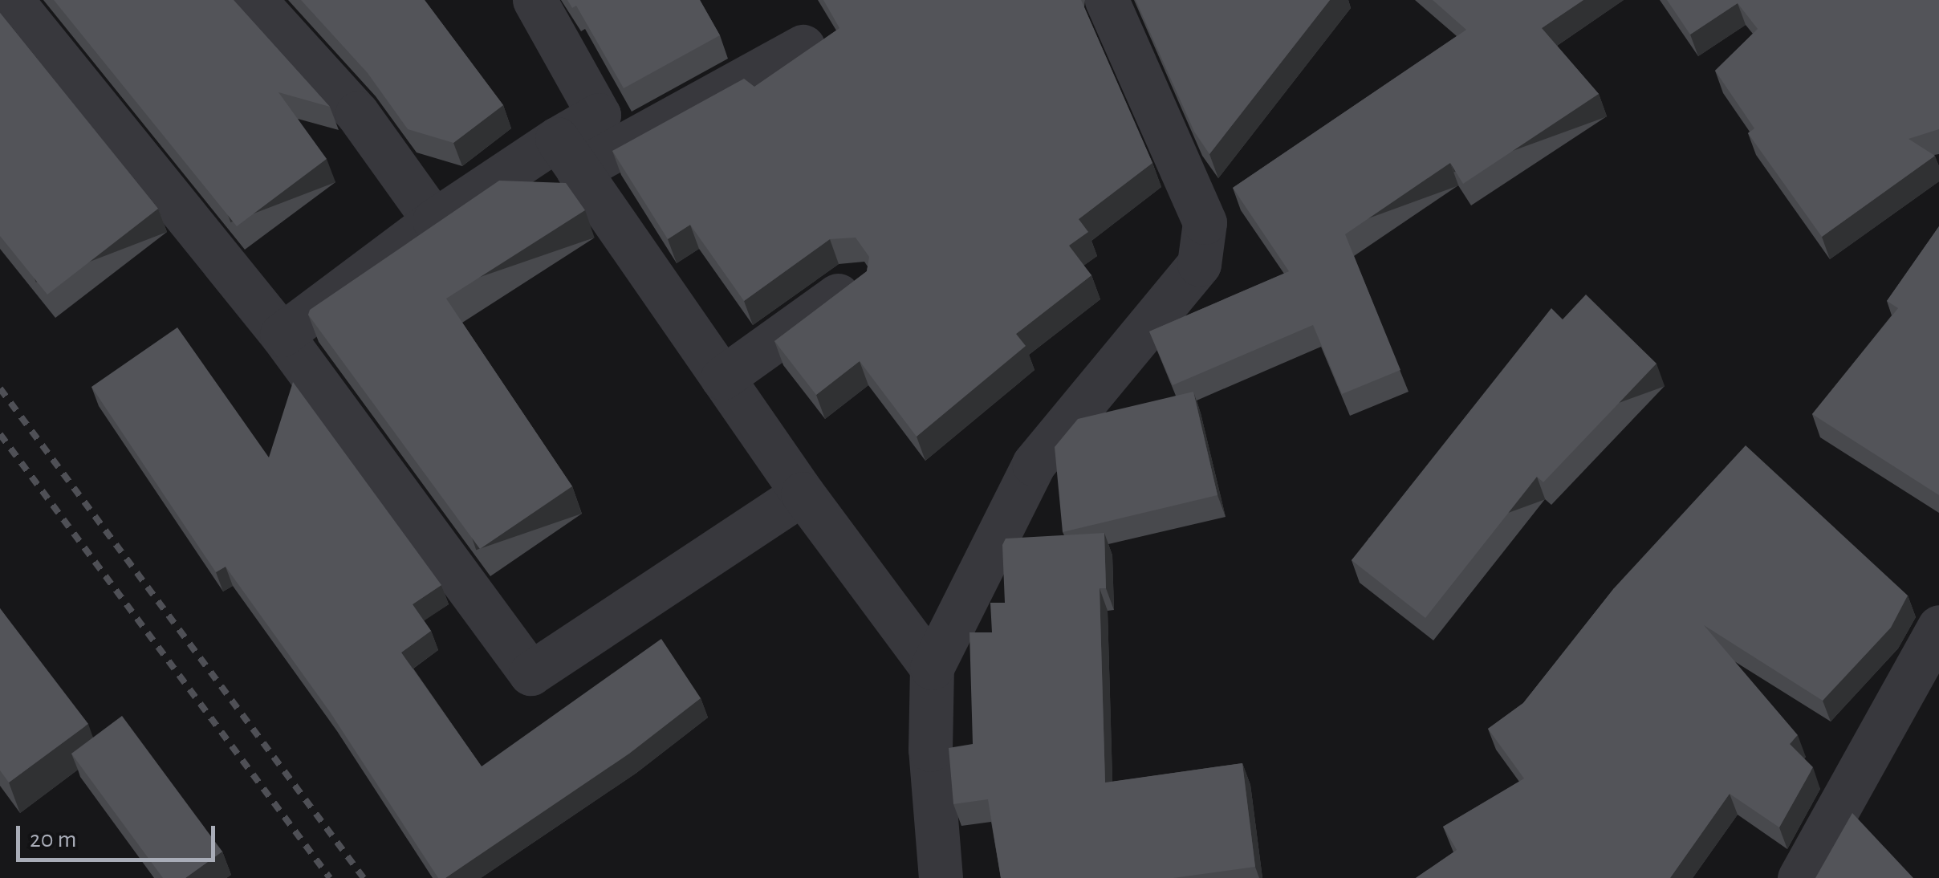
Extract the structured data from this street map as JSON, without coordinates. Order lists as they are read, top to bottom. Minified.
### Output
{"scale_bar":"20 m"}
